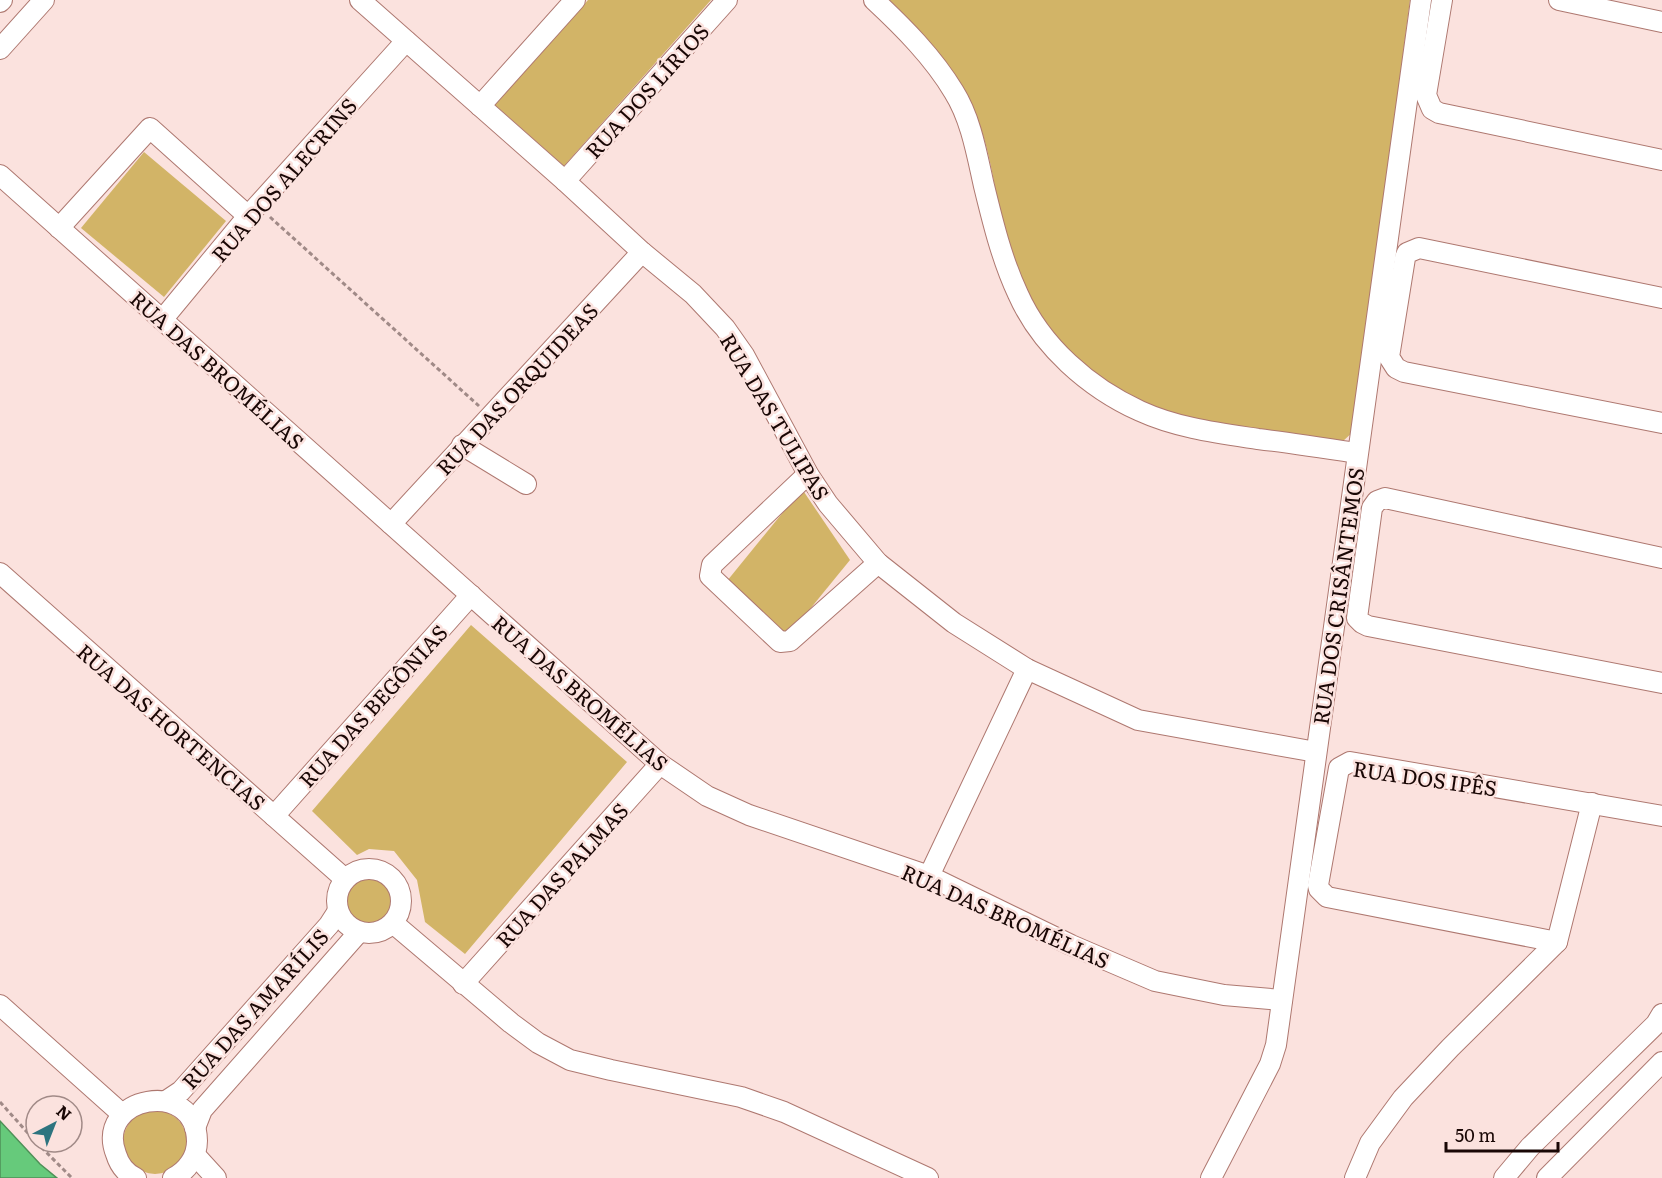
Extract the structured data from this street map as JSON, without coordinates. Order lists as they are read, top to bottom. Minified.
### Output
{"streets":{"street":["RUA DOS LÍRIOS","RUA DOS ALECRINS","RUA DAS BROMÉLIAS","RUA DAS ORQUIDEAS","RUA DAS TULIPAS","RUA DOS CRISÂNTEMOS","RUA DAS BEGÔNIAS","RUA DAS HORTENCIAS","RUA DOS IPÊS","RUA DAS PALMAS","RUA DAS AMARÍLIS"]},"crossings":[["RUA DOS LÍRIOS","RUA DAS TULIPAS"],["RUA DOS ALECRINS","RUA DAS BROMÉLIAS"],["RUA DOS ALECRINS","RUA DAS TULIPAS"],["RUA DAS BROMÉLIAS","RUA DAS ORQUIDEAS"],["RUA DAS BROMÉLIAS","RUA DOS CRISÂNTEMOS"],["RUA DAS BROMÉLIAS","RUA DAS BEGÔNIAS"],["RUA DAS BROMÉLIAS","RUA DAS PALMAS"],["RUA DAS ORQUIDEAS","RUA DAS TULIPAS"],["RUA DAS TULIPAS","RUA DOS CRISÂNTEMOS"],["RUA DAS BEGÔNIAS","RUA DAS HORTENCIAS"],["RUA DAS HORTENCIAS","RUA DAS AMARÍLIS"]],"scale_bar":"50 m","north":"top right"}
